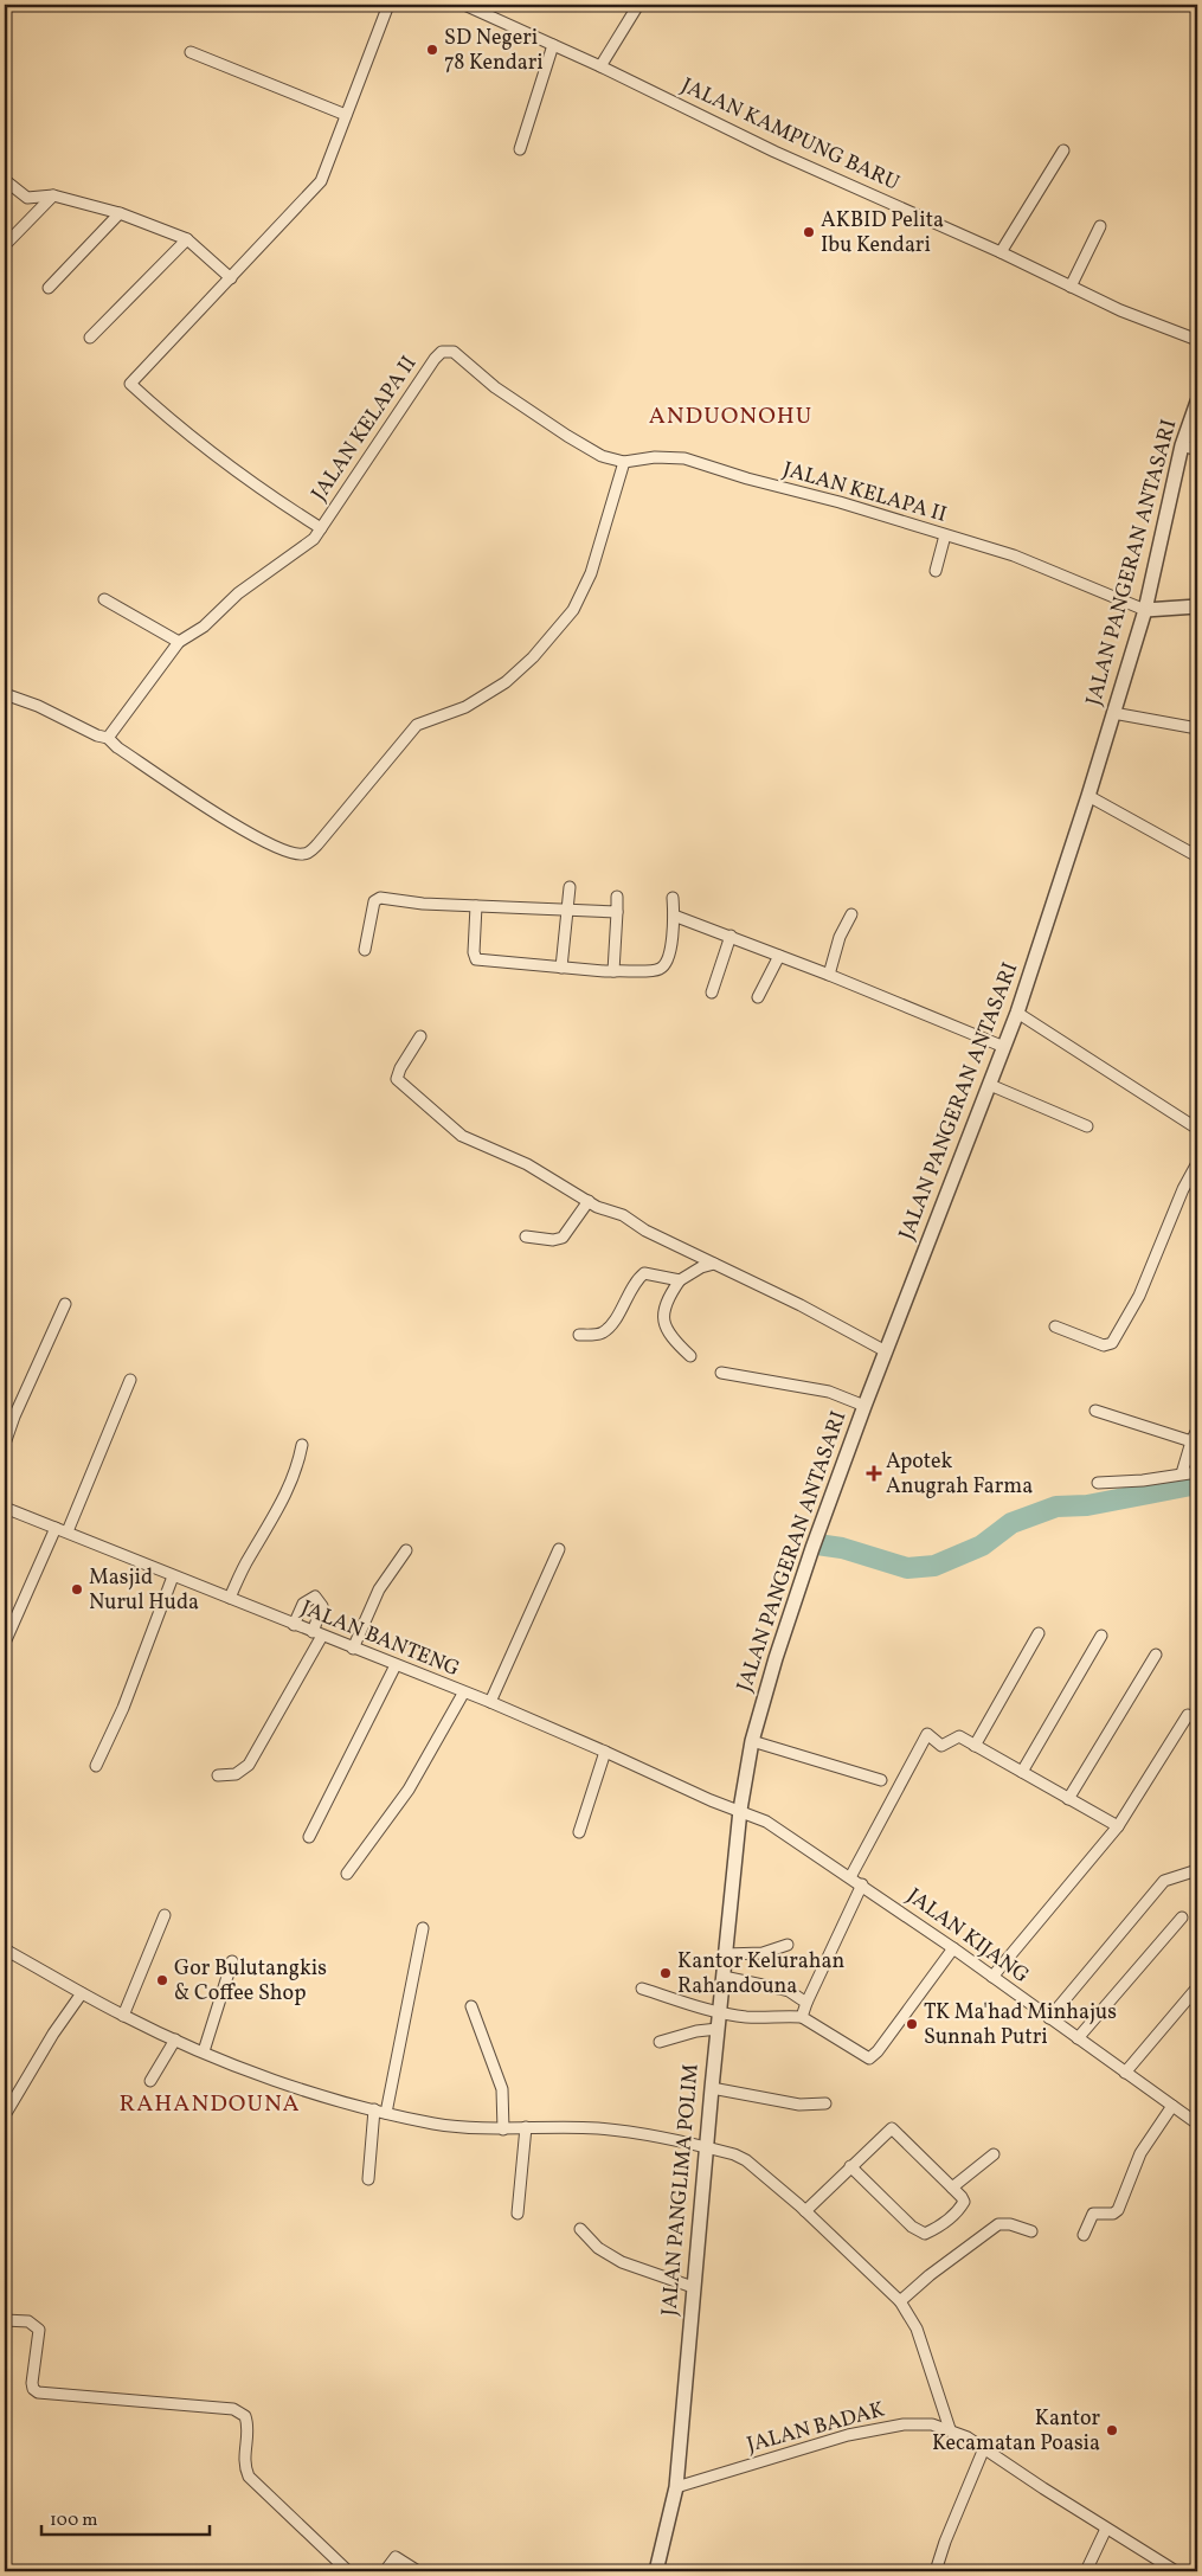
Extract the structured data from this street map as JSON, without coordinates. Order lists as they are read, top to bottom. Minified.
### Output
{"streets":{"street":["JALAN KAMPUNG BARU","JALAN KELAPA II","JALAN PANGERAN ANTASARI","JALAN BANTENG","JALAN KIJANG","JALAN PANGLIMA POLIM","JALAN BADAK"]},"crossings":[["JALAN KELAPA II","JALAN PANGERAN ANTASARI"],["JALAN PANGERAN ANTASARI","JALAN BANTENG"],["JALAN PANGERAN ANTASARI","JALAN KIJANG"],["JALAN PANGERAN ANTASARI","JALAN PANGLIMA POLIM"],["JALAN BANTENG","JALAN KIJANG"],["JALAN BANTENG","JALAN PANGLIMA POLIM"],["JALAN KIJANG","JALAN PANGLIMA POLIM"],["JALAN PANGLIMA POLIM","JALAN BADAK"]],"districts":["ANDUONOHU","RAHANDOUNA"],"places":{"other":["SD Negeri 78 Kendari","AKBID Pelita Ibu Kendari","Masjid Nurul Huda","Kantor Kelurahan Rahandouna","Gor Bulutangkis & Coffee Shop","TK Ma'had Minhajus Sunnah Putri","Kantor Kecamatan Poasia"],"health":["Apotek Anugrah Farma"]},"scale_bar":"100 m"}
